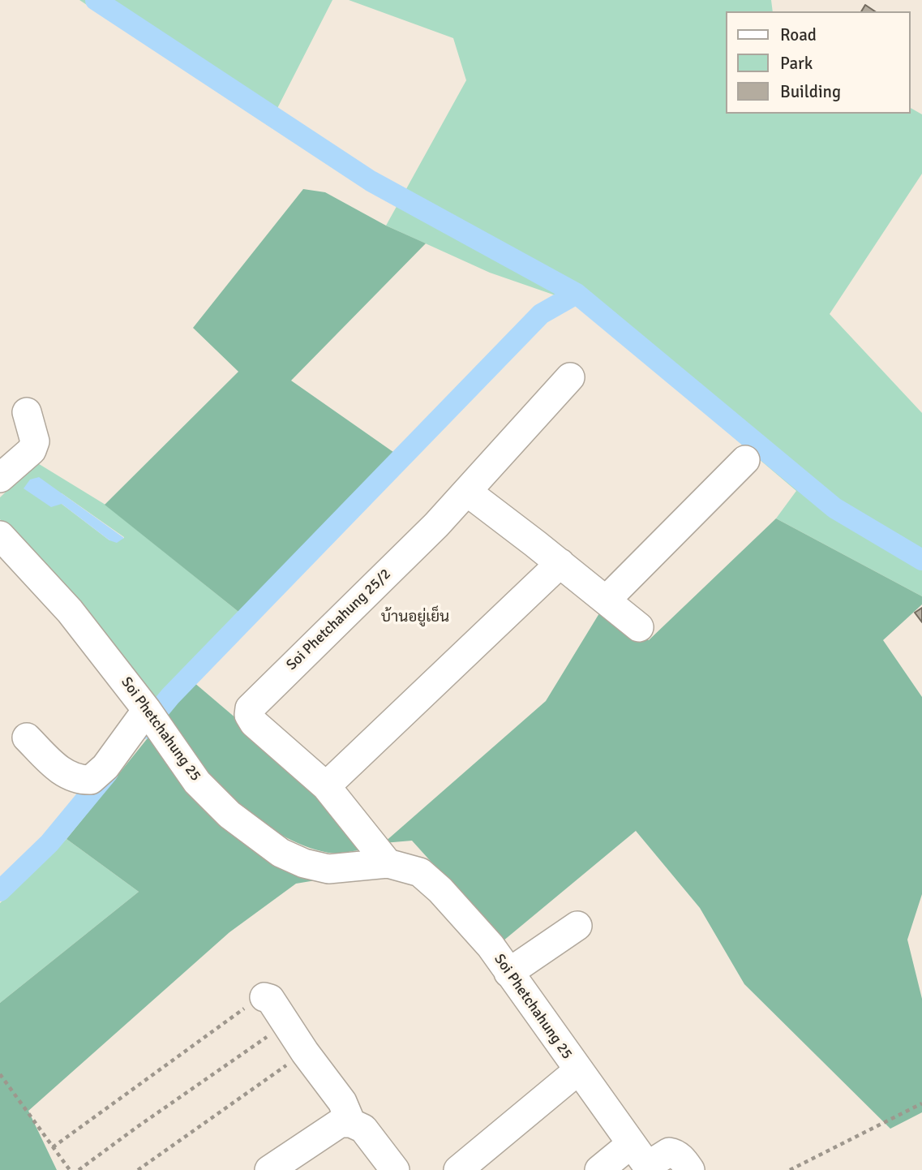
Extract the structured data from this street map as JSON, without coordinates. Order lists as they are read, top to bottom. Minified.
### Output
{"streets":{"street":["Soi Phetchahung 25/2","Soi Phetchahung 25"]},"crossings":[["Soi Phetchahung 25/2","Soi Phetchahung 25"]],"districts":["บ้านอยู่เย็น"],"legend":["Road","Park","Building"]}
